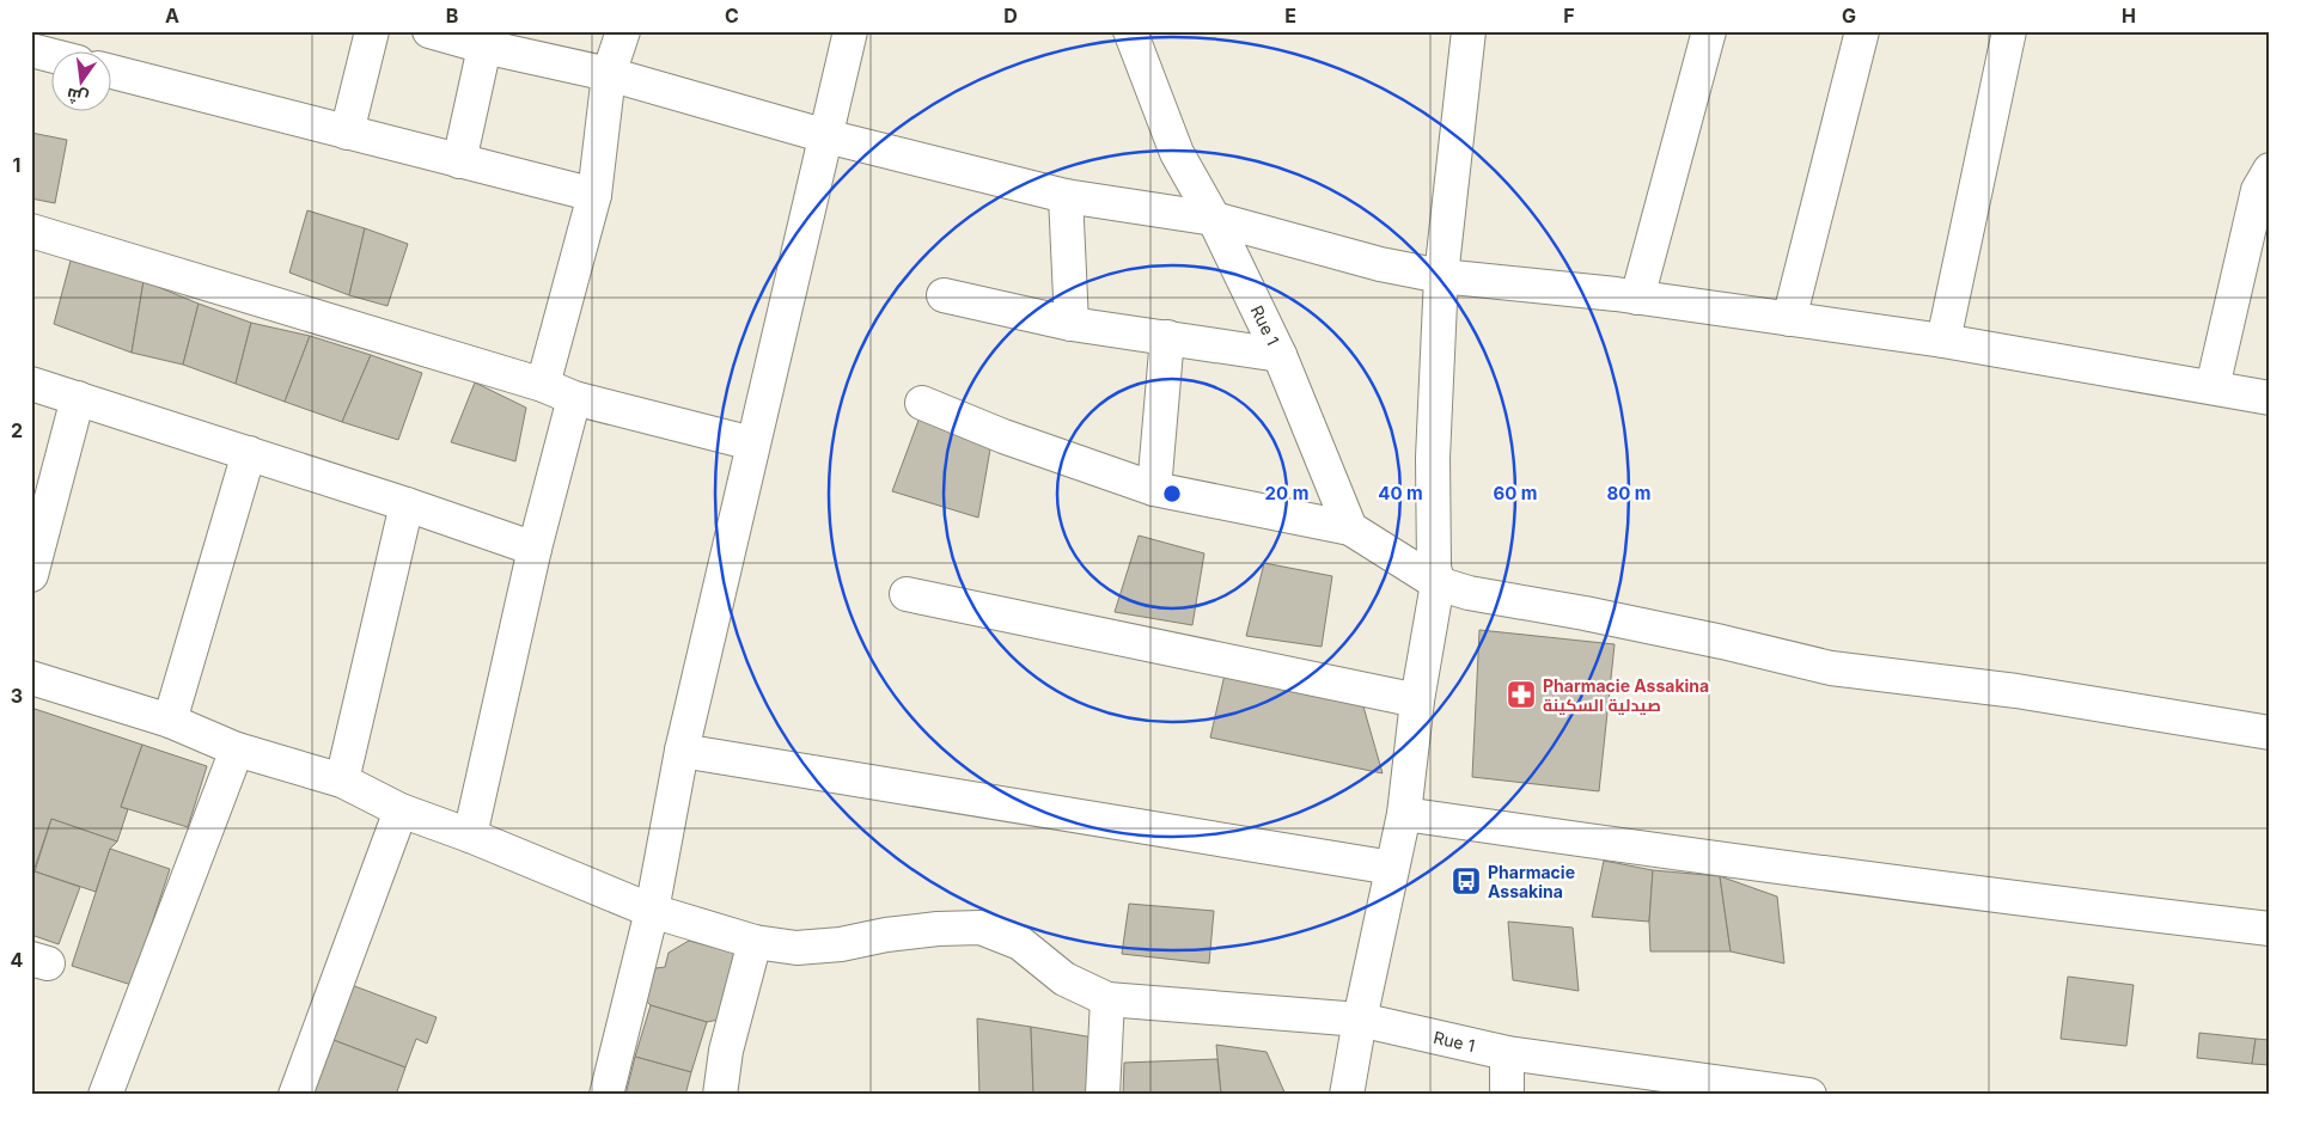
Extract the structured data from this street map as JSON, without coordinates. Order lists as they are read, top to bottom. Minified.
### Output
{"streets":{"street":["Rue 1"]},"places":{"pharmacy":["Pharmacie Assakina صيدلية السكينة"],"bus stop":["Pharmacie Assakina"]},"north":"bottom","grid":{"columns":["A","B","C","D","E","F","G","H"],"rows":["1","2","3","4"]},"rings":["20 m","40 m","60 m","80 m"]}
